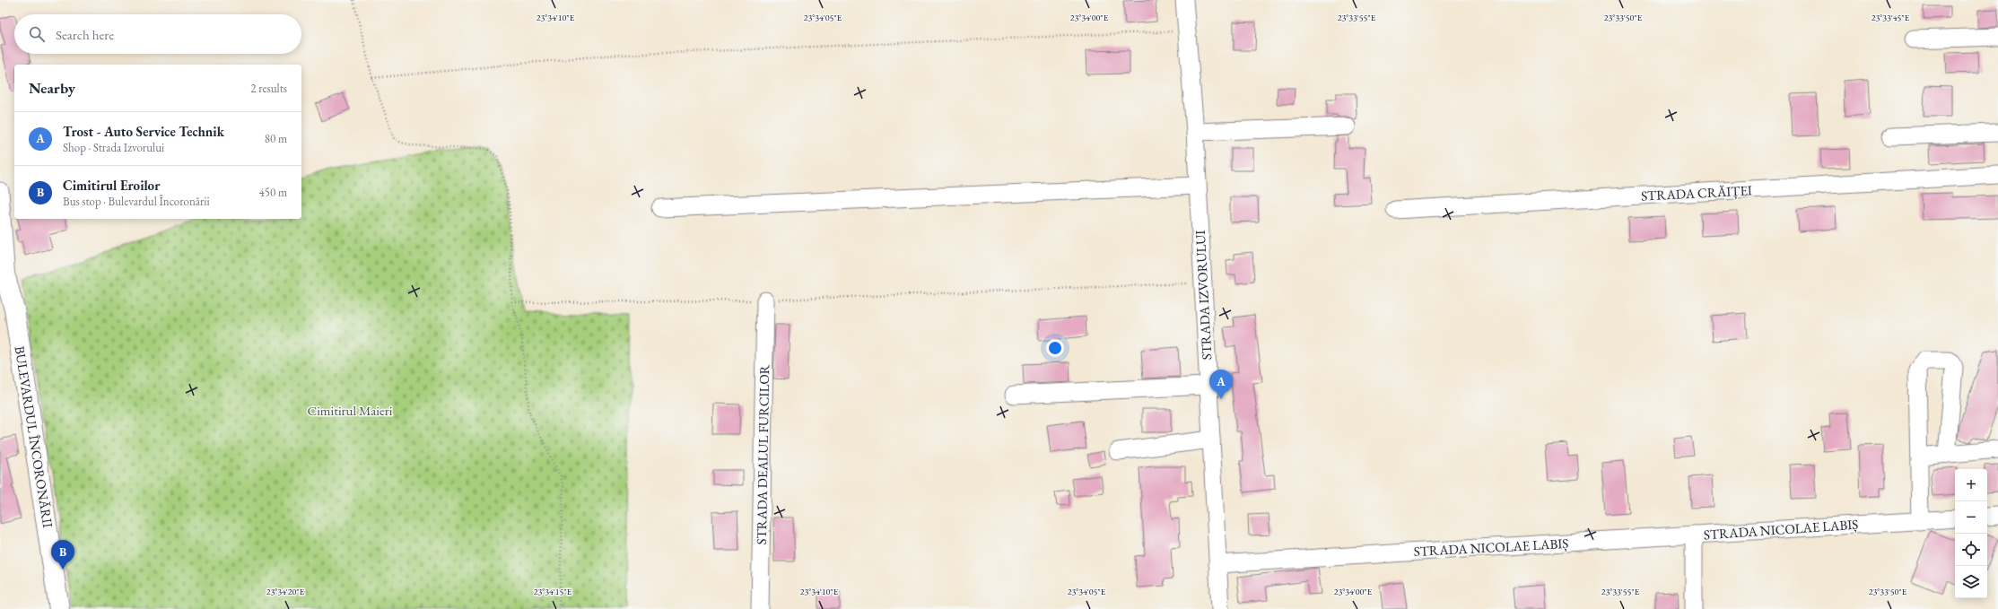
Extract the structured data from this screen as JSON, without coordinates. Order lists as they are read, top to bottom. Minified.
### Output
{"streets":{"main road":["BULEVARDUL ÎNCORONĂRII"],"street":["STRADA CRĂIȚEI","STRADA IZVORULUI","STRADA DEALUL FURCILOR","STRADA NICOLAE LABIȘ"]},"crossings":[["STRADA IZVORULUI","STRADA NICOLAE LABIȘ"]],"parks":["Cimitirul Maieri"],"page":{"search":"Search here","heading":["Nearby","2 results"],"list":[{"mark":"A","name":"Trost - Auto Service Technik","note":"Shop · Strada Izvorului","value":"80 m"},{"mark":"B","name":"Cimitirul Eroilor","note":"Bus stop · Bulevardul Încoronării","value":"450 m"}],"pins":["A","B"],"map_buttons":["+","−"]},"coordinates":["23°34'10\"E","23°34'00\"E","23°33'45\"E","23°34'05\"E","23°33'55\"E","23°33'50\"E","23°34'20\"E","23°34'15\"E"]}
